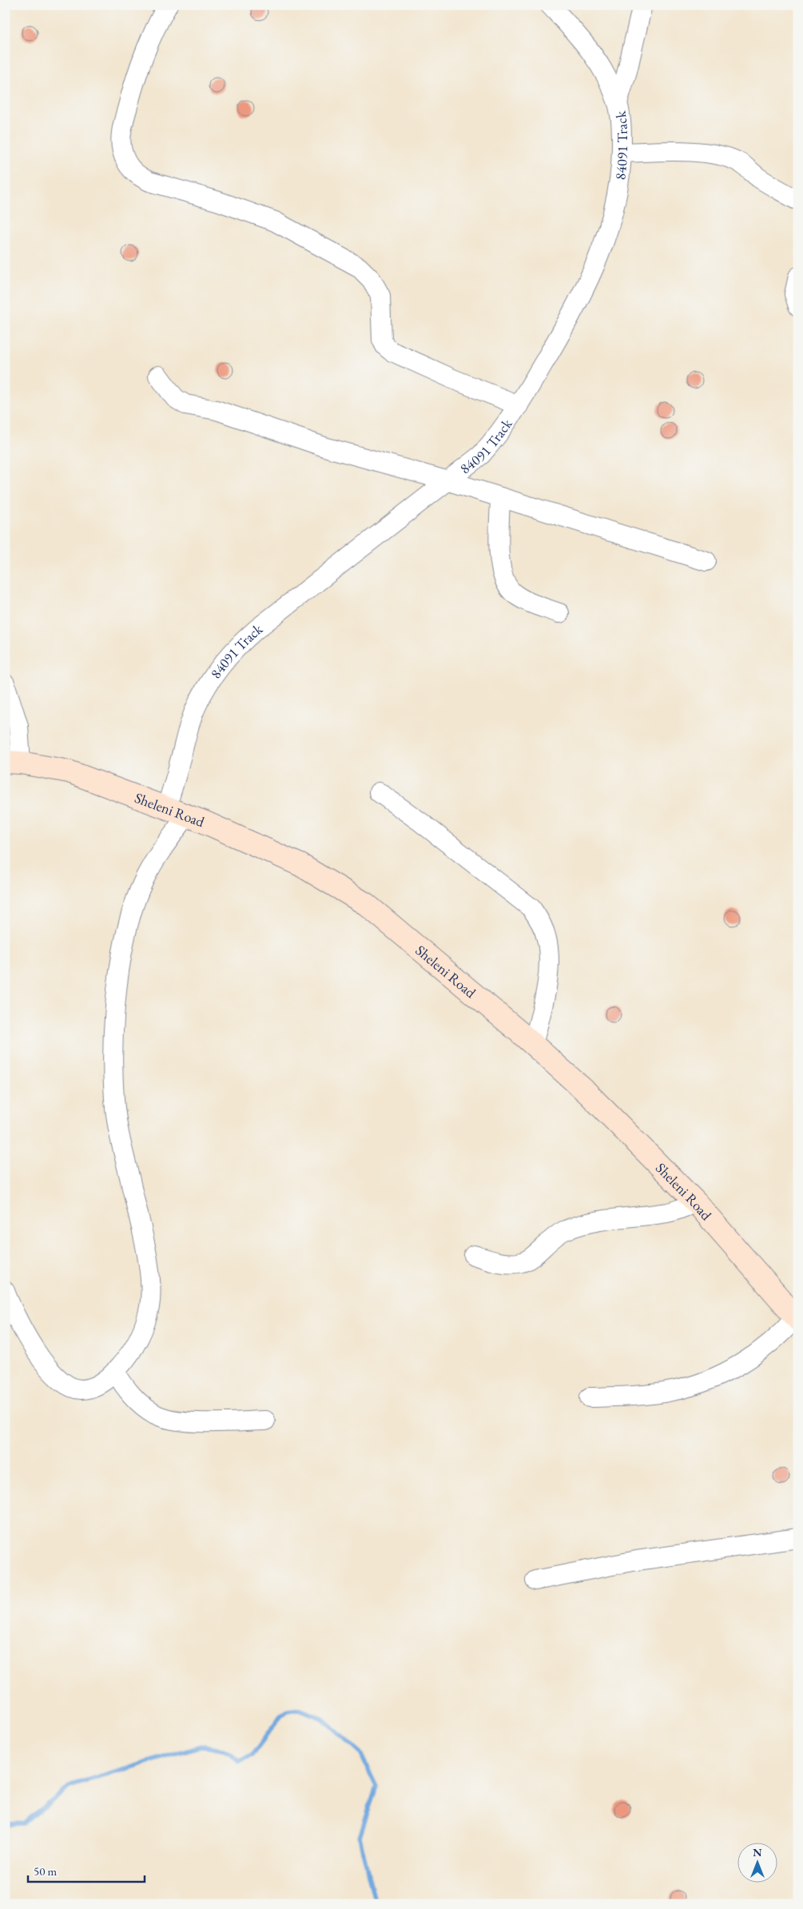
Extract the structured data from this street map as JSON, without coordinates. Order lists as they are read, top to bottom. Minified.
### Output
{"streets":{"street":["84091 Track","Sheleni Road"]},"crossings":[["84091 Track","Sheleni Road"]],"scale_bar":"50 m","north":"top"}
